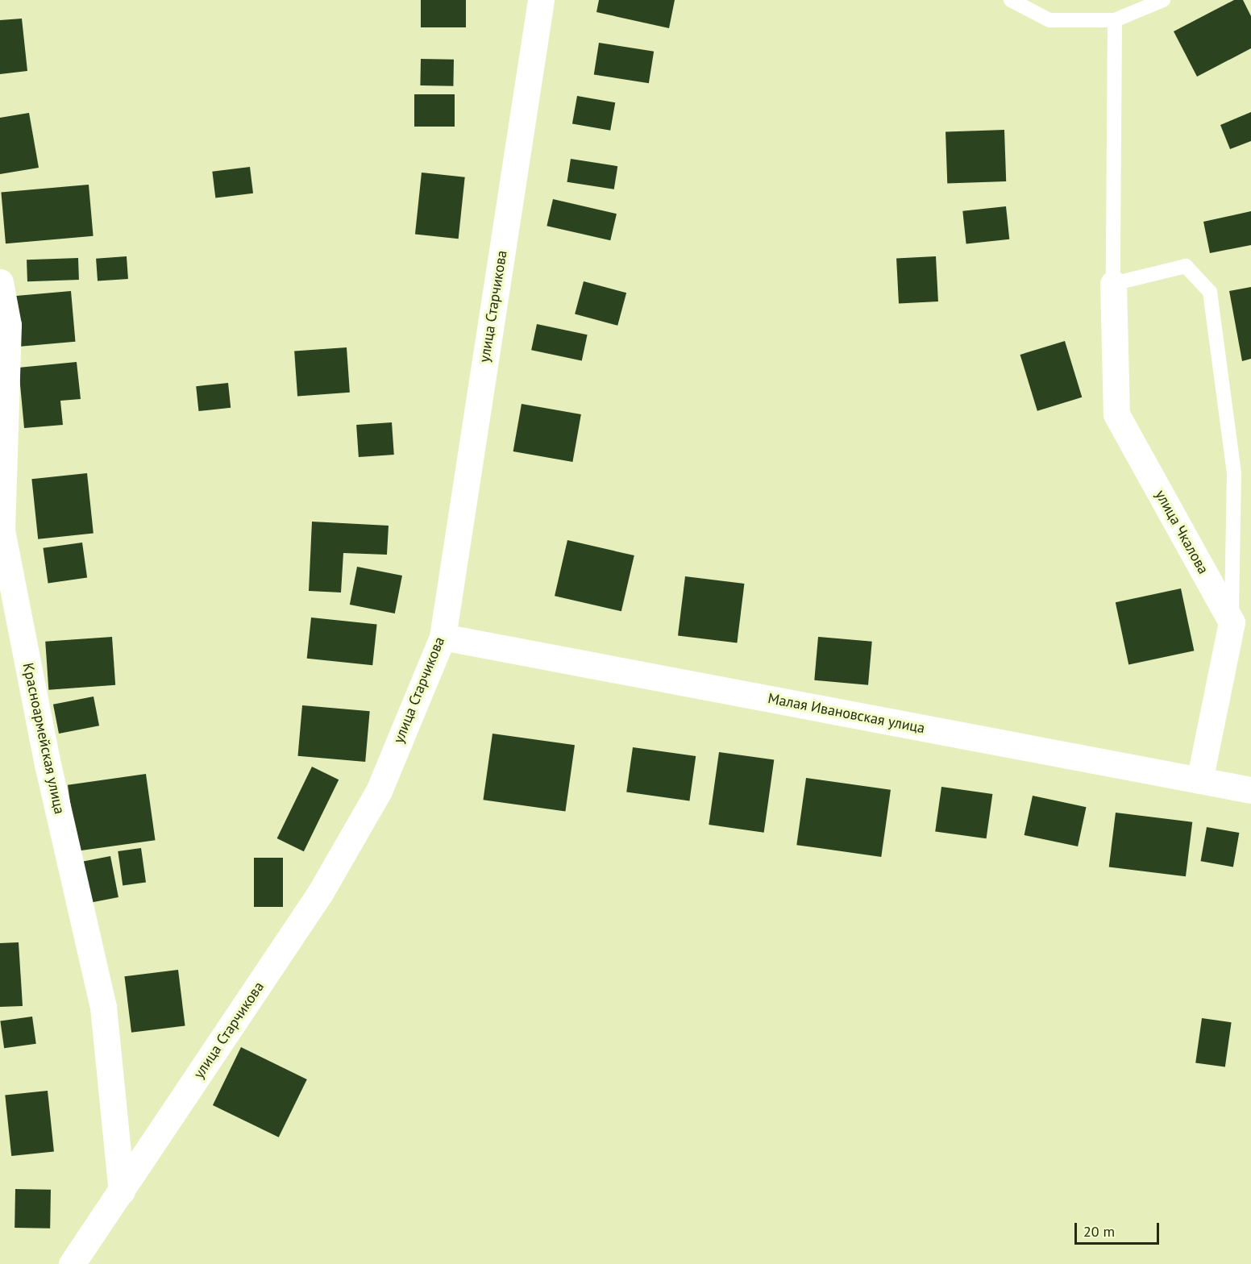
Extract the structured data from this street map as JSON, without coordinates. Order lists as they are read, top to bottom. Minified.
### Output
{"streets":{"street":["улица Старчикова","улица Чкалова","Малая Ивановская улица","Красноармейская улица"]},"crossings":[["улица Старчикова","Малая Ивановская улица"],["улица Старчикова","Красноармейская улица"]],"scale_bar":"20 m"}
